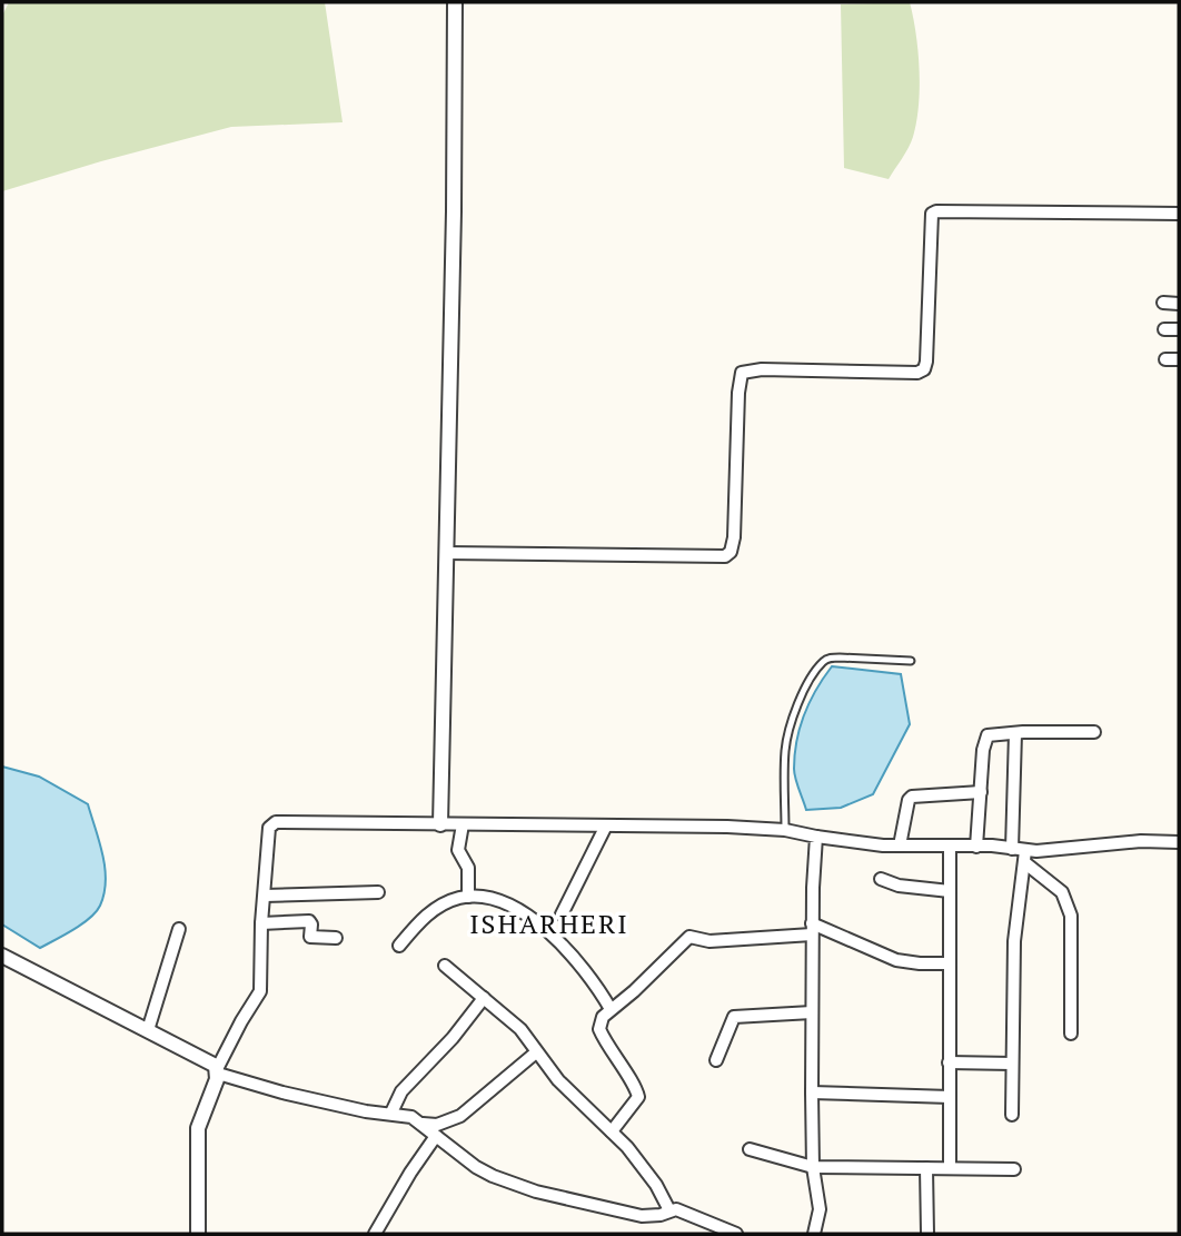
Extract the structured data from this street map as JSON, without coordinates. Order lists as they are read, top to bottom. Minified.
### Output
{"districts":["ISHARHERI"]}
